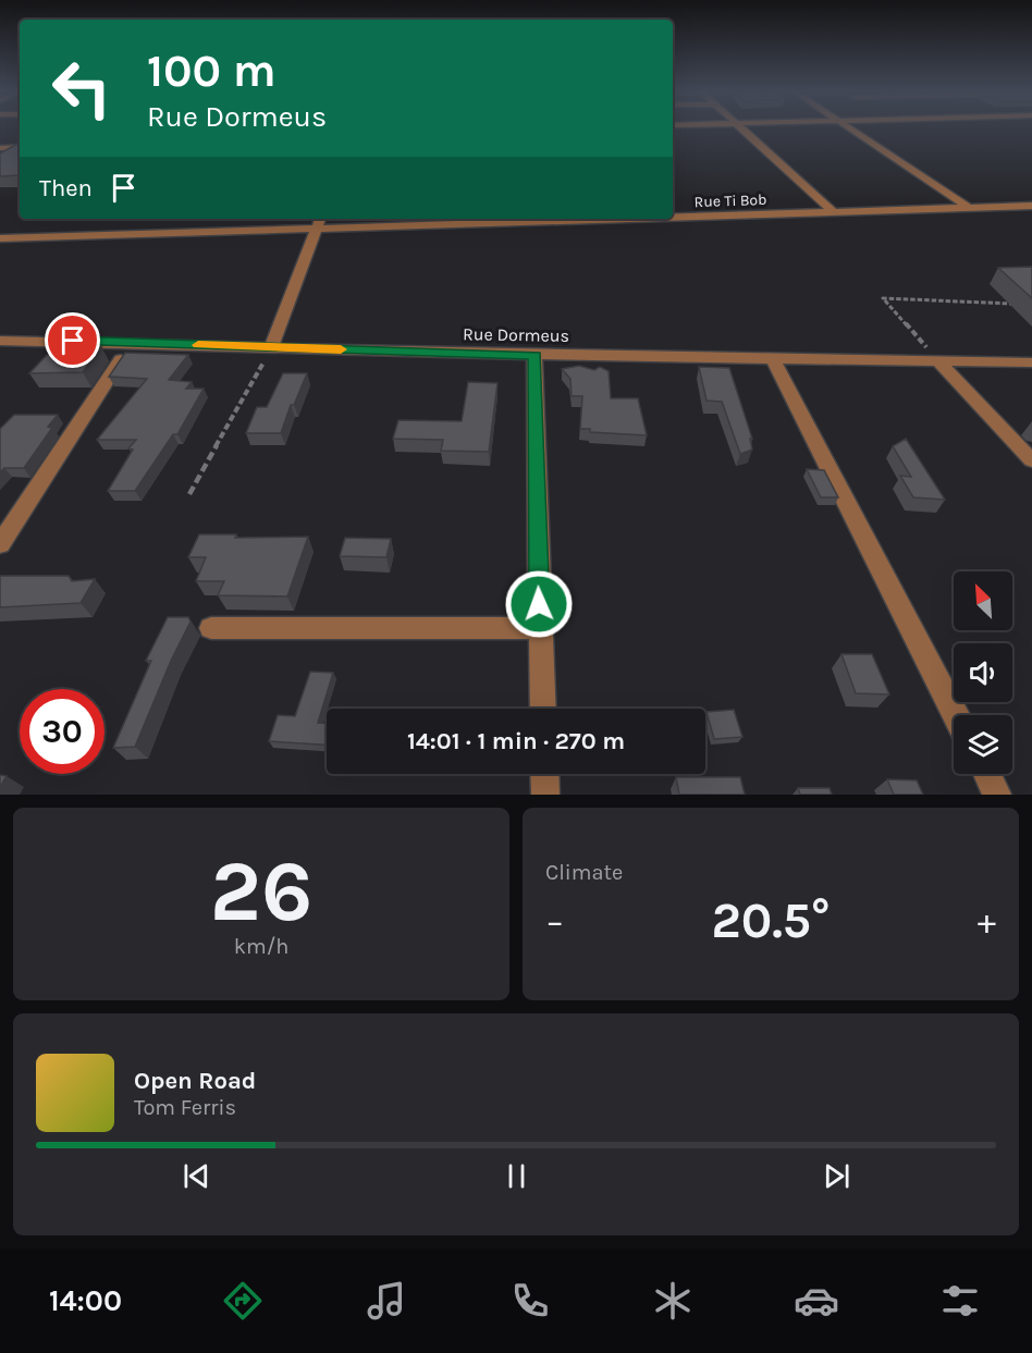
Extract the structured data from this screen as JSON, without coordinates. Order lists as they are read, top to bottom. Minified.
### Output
{"streets":{"street":["Rue Ti Bob","Rue Dormeus"]},"north":"top left","page":{"turn":["100 m","Rue Dormeus"],"then":"Then","limit":"30","trip":"14:01 · 1 min · 270 m","tile":[["26","km/h"],"Climate"],"heat":["−","20.5°","+"],"song":["Open Road","Tom Ferris"],"tabs":"14:00"}}
